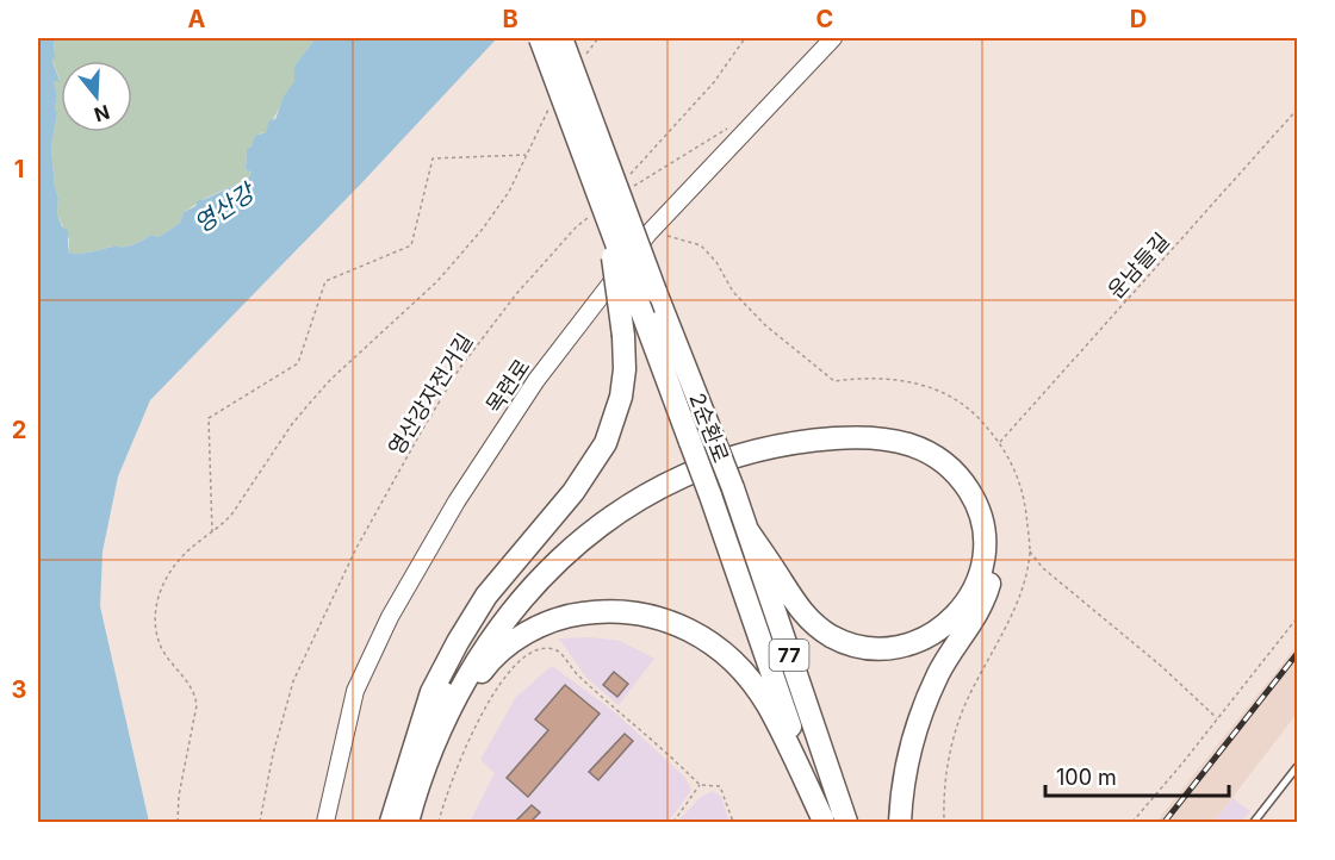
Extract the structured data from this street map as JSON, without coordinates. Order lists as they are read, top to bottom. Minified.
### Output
{"streets":{"highway":["2순환로","77"],"street":["목련로"],"path":["운남들길","영산강자전거길"]},"crossings":[["영산강자전거길","2순환로"]],"water":["영산강"],"scale_bar":"100 m","north":"bottom","grid":{"columns":["A","B","C","D"],"rows":["1","2","3"]}}
